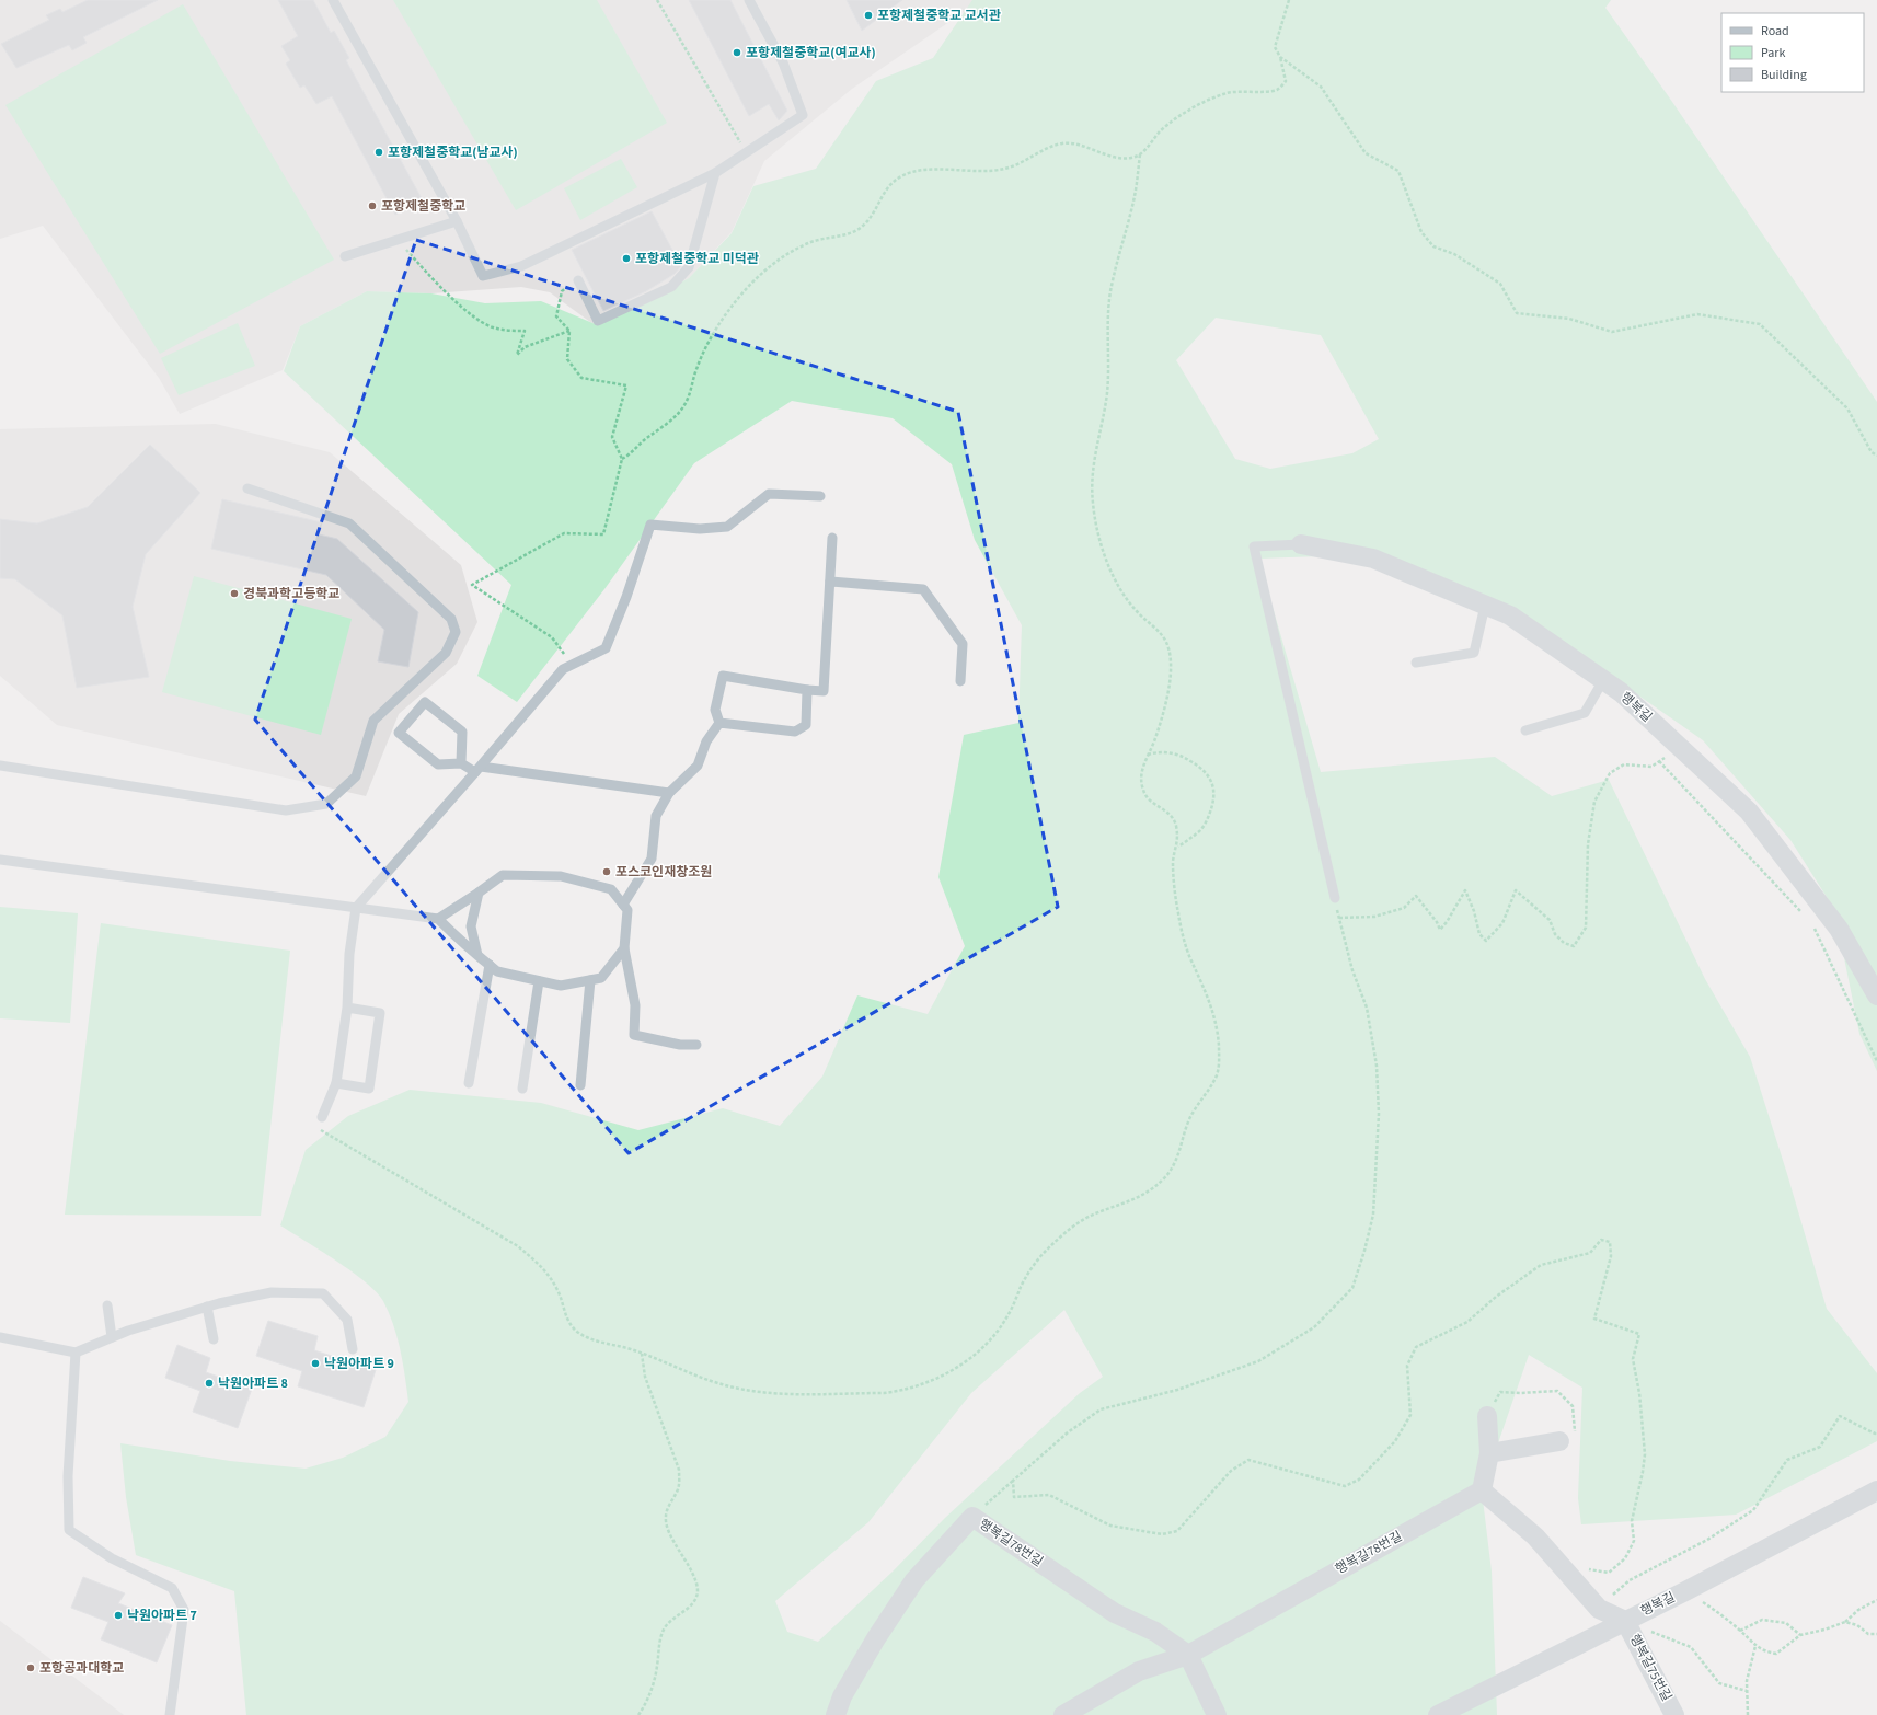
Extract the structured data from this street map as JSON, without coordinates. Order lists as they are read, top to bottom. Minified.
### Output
{"streets":{"street":["행복길","행복길78번길","행복길75번길"]},"crossings":[["행복길","행복길75번길"]],"places":["포항제철중학교 교서관","포항제철중학교(여교사)","포항제철중학교(남교사)","포항제철중학교","포항제철중학교 미덕관","경북과학고등학교","포스코인재창조원","낙원아파트 9","낙원아파트 8","낙원아파트 7","포항공과대학교"],"legend":["Road","Park","Building"]}
